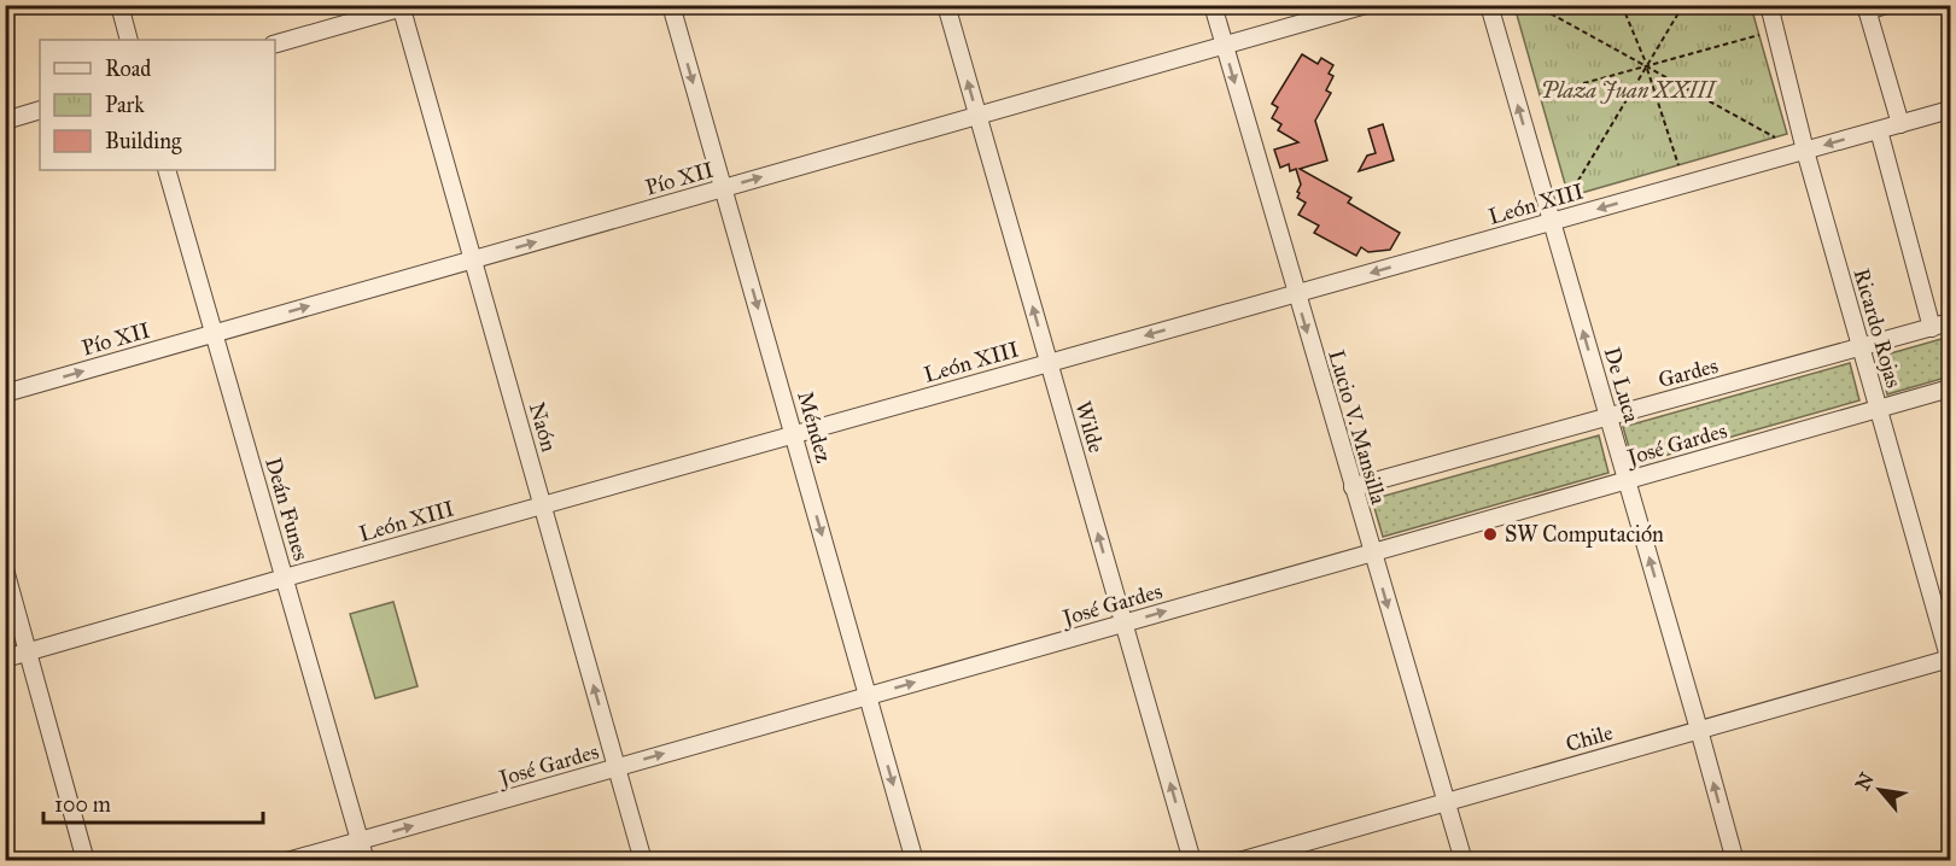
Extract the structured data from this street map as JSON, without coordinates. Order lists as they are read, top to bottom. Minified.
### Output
{"streets":{"street":["Pío XII","León XIII","Ricardo Rojas","Gardes","De Luca","Naón","Méndez","Wilde","Lucio V. Mansilla","José Gardes","Deán Funes","Chile"]},"crossings":[["Pío XII","Naón"],["Pío XII","Méndez"],["Pío XII","Wilde"],["Pío XII","Lucio V. Mansilla"],["Pío XII","Deán Funes"],["León XIII","Ricardo Rojas"],["León XIII","De Luca"],["León XIII","Naón"],["León XIII","Méndez"],["León XIII","Wilde"],["León XIII","Lucio V. Mansilla"],["León XIII","Deán Funes"],["Ricardo Rojas","Gardes"],["Ricardo Rojas","José Gardes"],["Ricardo Rojas","Chile"],["Gardes","De Luca"],["Gardes","Lucio V. Mansilla"],["De Luca","José Gardes"],["De Luca","Chile"],["Naón","José Gardes"],["Méndez","José Gardes"],["Wilde","José Gardes"],["Lucio V. Mansilla","José Gardes"],["Lucio V. Mansilla","Chile"],["José Gardes","Deán Funes"]],"one_way":["Pío XII","León XIII","De Luca","Méndez","Wilde","Lucio V. Mansilla","José Gardes"],"parks":["Plaza Juan XXIII"],"places":["SW Computación"],"legend":["Road","Park","Building"],"scale_bar":"100 m","north":"top left"}
